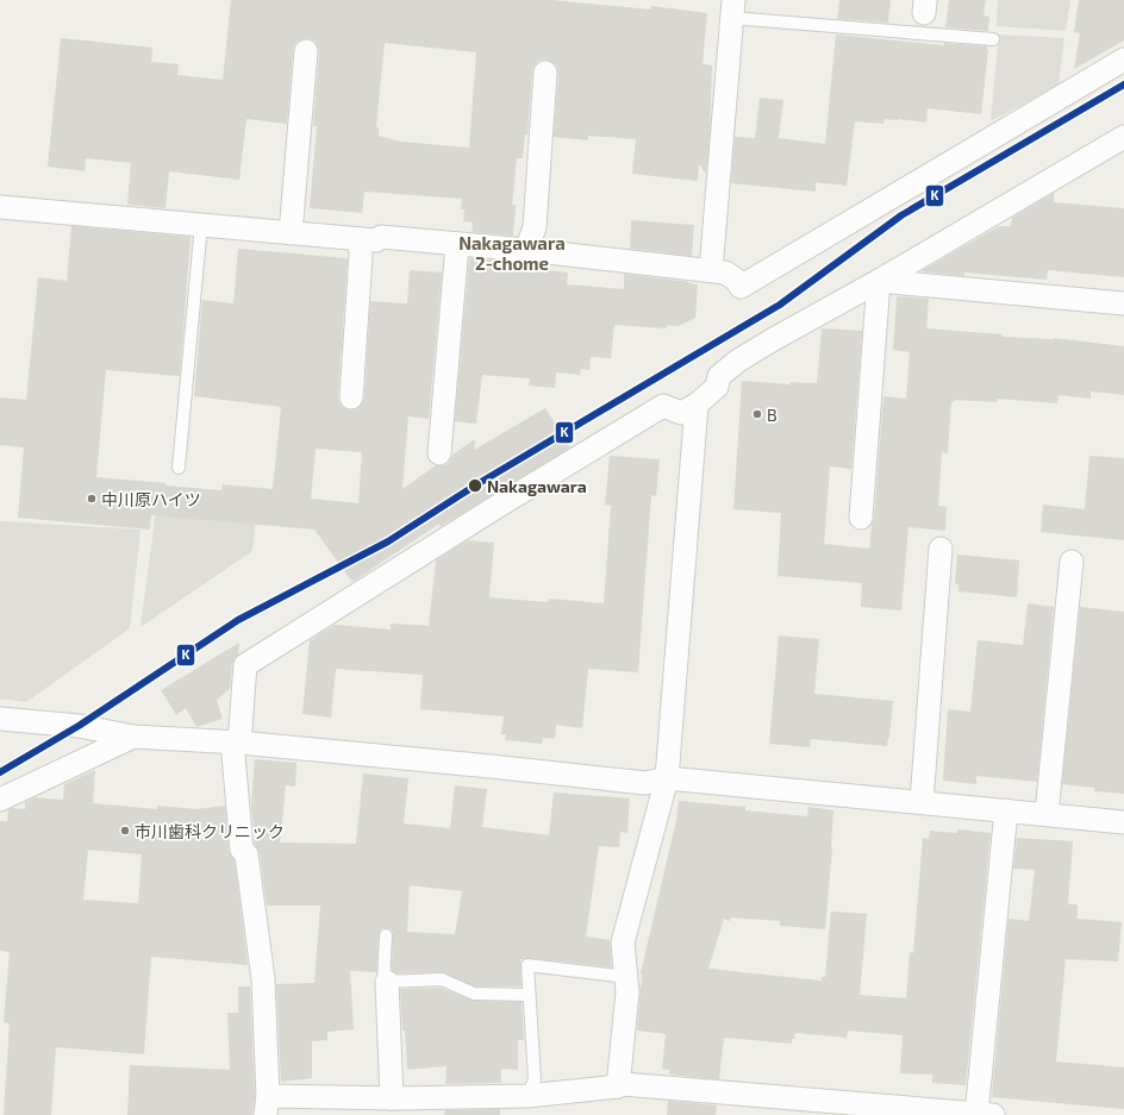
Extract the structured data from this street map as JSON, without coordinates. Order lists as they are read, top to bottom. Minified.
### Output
{"districts":["Nakagawara 2-chome"],"places":["B","Nakagawara","中川原ハイツ","市川歯科クリニック"],"lines":["transit line K"]}
